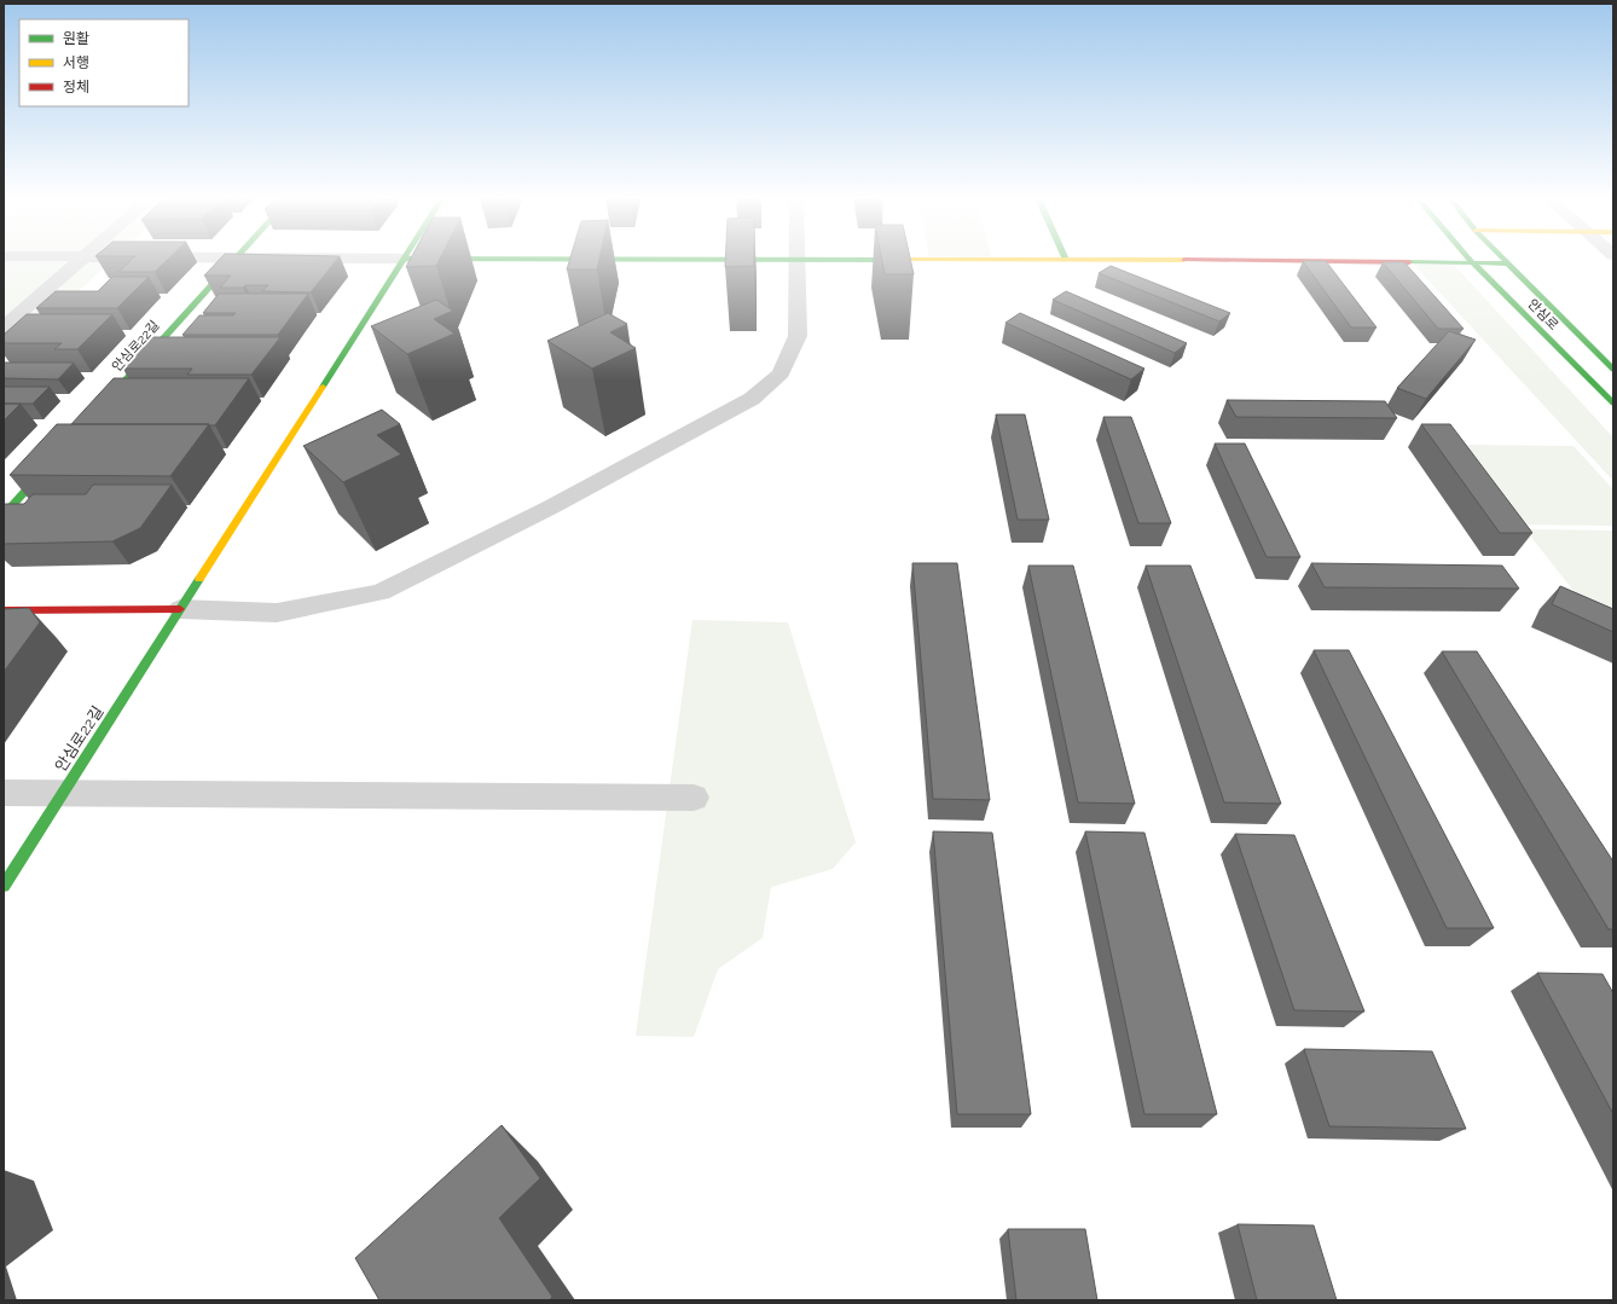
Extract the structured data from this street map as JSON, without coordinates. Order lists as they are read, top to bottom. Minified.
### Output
{"streets":{"street":["안심로","안심로22길"]},"legend":["원활","서행","정체"]}
